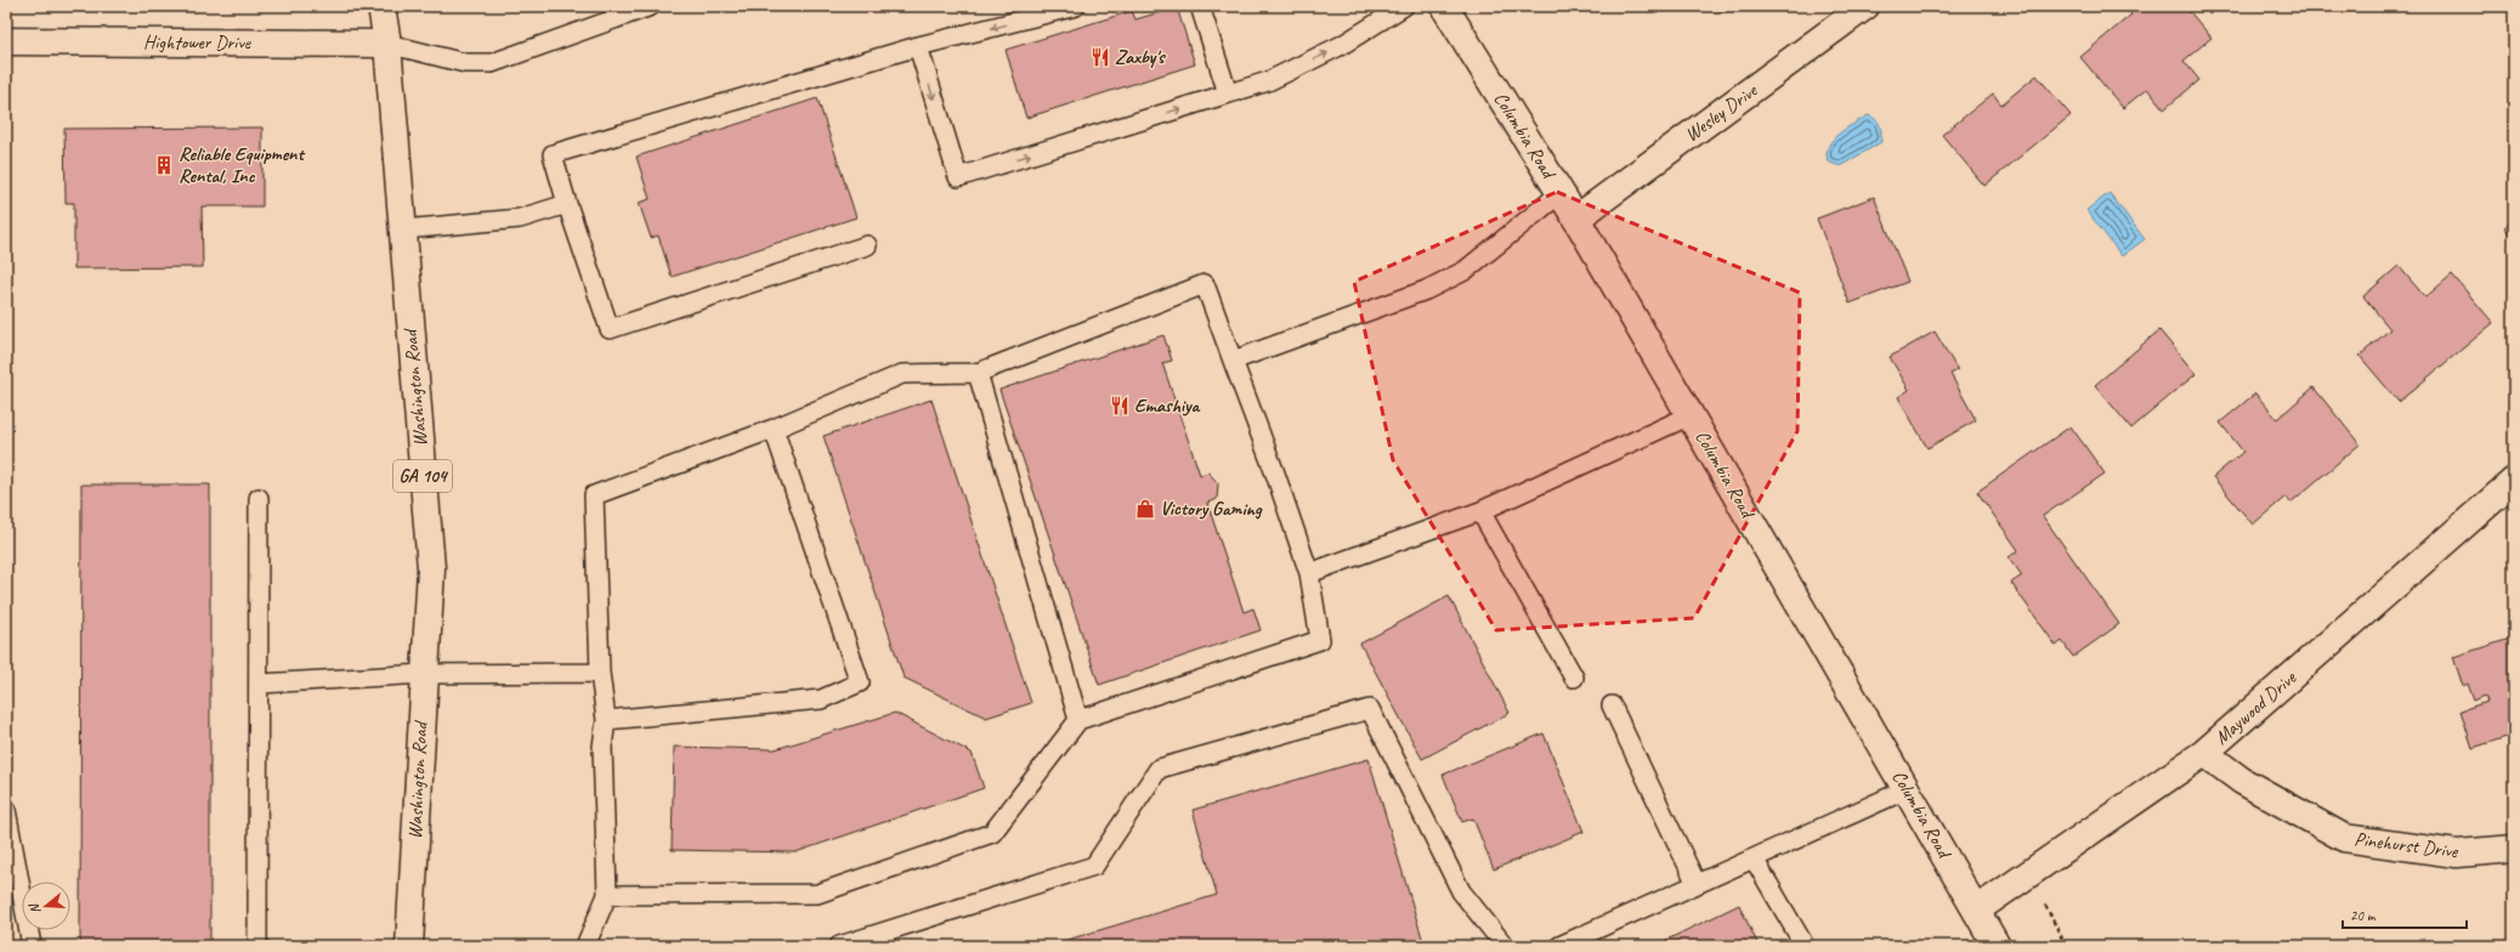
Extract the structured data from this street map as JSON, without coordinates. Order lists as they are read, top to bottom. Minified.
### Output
{"streets":{"main road":["Hightower Drive","Wesley Drive","Columbia Road","Washington Road","GA 104","Maywood Drive","Pinehurst Drive"]},"crossings":[["Hightower Drive","Washington Road"],["Wesley Drive","Columbia Road"],["Columbia Road","Maywood Drive"],["Maywood Drive","Pinehurst Drive"]],"places":{"restaurant":["Zaxby's","Emashiya"],"building":["Reliable Equipment Rental, Inc"],"shop":["Victory Gaming"]},"scale_bar":"20 m","north":"left"}
